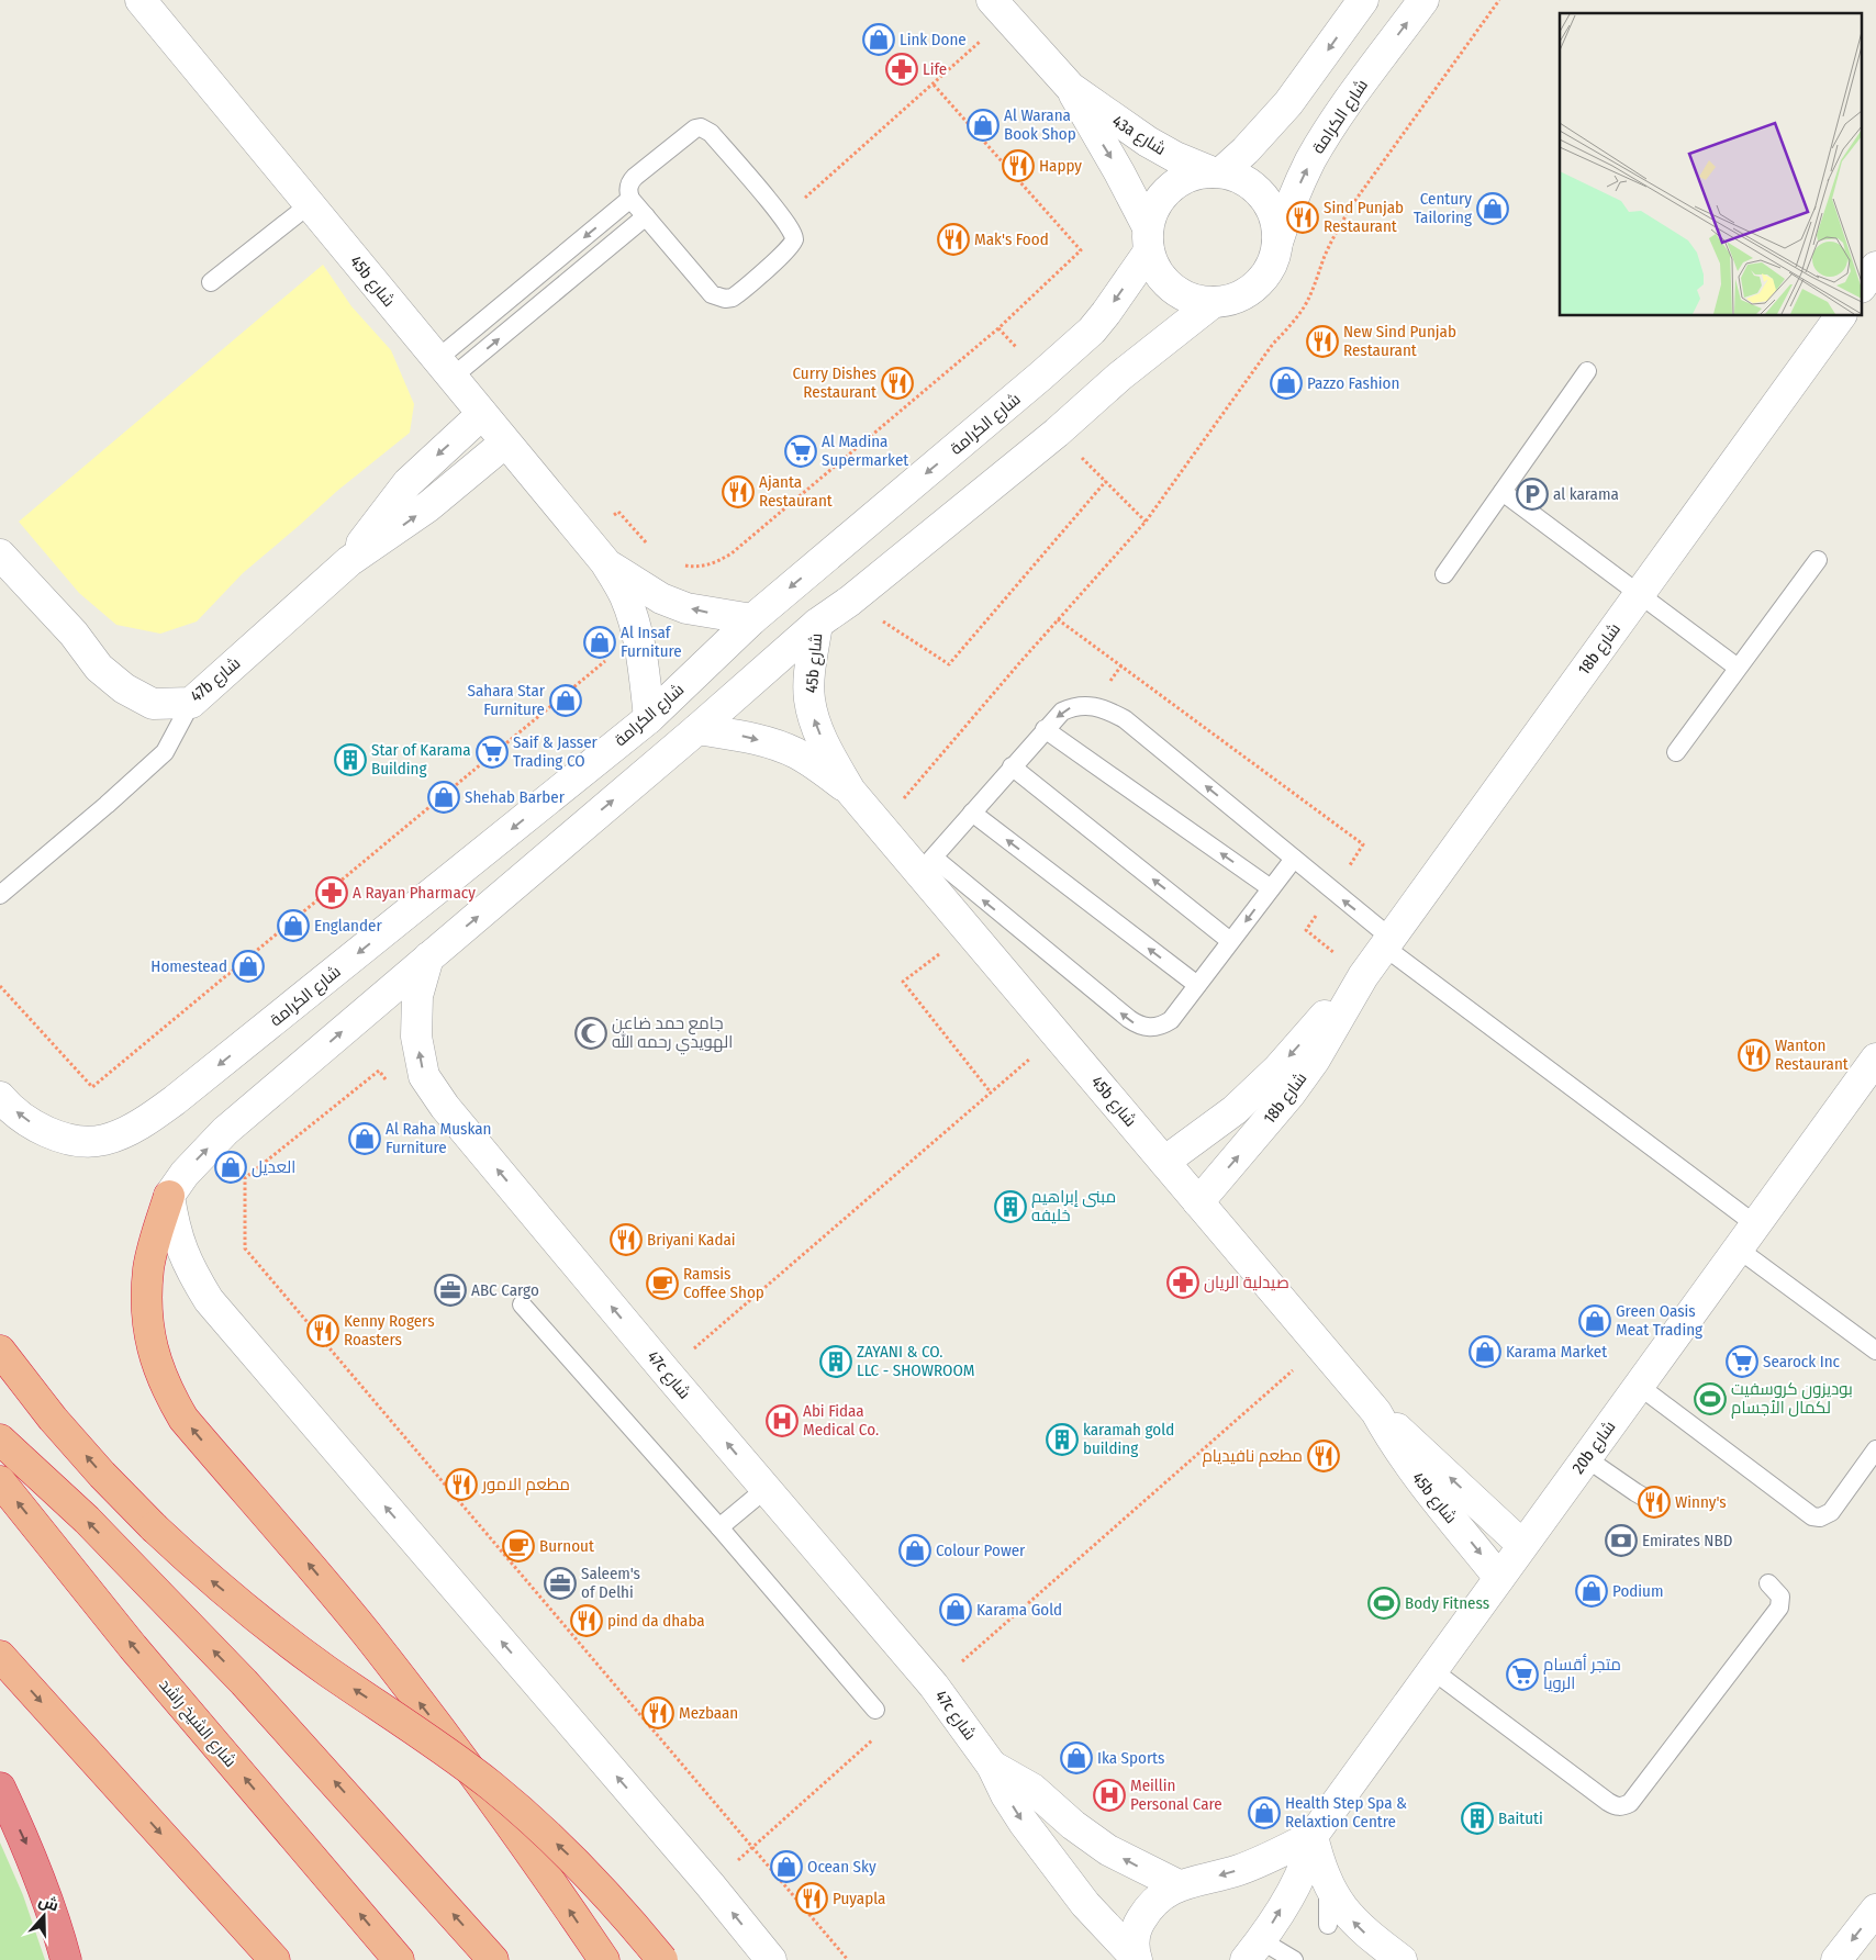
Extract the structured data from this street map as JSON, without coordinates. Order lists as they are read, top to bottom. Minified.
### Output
{"streets":{"highway":["شارع الشيخ راشد"],"street":["شارع الكرامة","43a شارع","45b شارع","18b شارع","47b شارع","47c شارع","20b شارع"]},"crossings":[["شارع الكرامة","43a شارع"],["شارع الكرامة","45b شارع"],["45b شارع","18b شارع"],["45b شارع","47b شارع"],["45b شارع","20b شارع"]],"one_way":["43a شارع"],"places":{"shop":["Link Done","Al Warana Book Shop","Century Tailoring","Pazzo Fashion","Al Insaf Furniture","Sahara Star Furniture","Shehab Barber","Englander","Homestead","Al Raha Muskan Furniture","العديل","Green Oasis Meat Trading","Karama Market","Colour Power","Podium","Karama Gold","Ika Sports","Health Step Spa & Relaxtion Centre","Ocean Sky"],"pharmacy":["Life","A Rayan Pharmacy","صيدلية الريان"],"restaurant":["Happy","Sind Punjab Restaurant","Mak's Food","New Sind Punjab Restaurant","Curry Dishes Restaurant","Ajanta Restaurant","Wanton Restaurant","Briyani Kadai","Kenny Rogers Roasters","مطعم نافيديام","مطعم الامور","Winny's","pind da dhaba","Mezbaan","Puyapla"],"supermarket":["Al Madina Supermarket","Saif & Jasser Trading CO","Searock Inc","متجر أقسام الرويا"],"parking":["al karama"],"building":["Star of Karama Building","مبنى إبراهيم خليفه","ZAYANI & CO. LLC - SHOWROOM","karamah gold building","Baituti"],"mosque":["جامع حمد ضاعن الهويدي رحمه الله"],"cafe":["Ramsis Coffee Shop","Burnout"],"office":["ABC Cargo","Saleem's of Delhi"],"sports":["بوديزون كروسفيت لكمال الأجسام","Body Fitness"],"hospital":["Abi Fidaa Medical Co.","Meillin Personal Care"],"bank":["Emirates NBD"]},"north":"top"}
